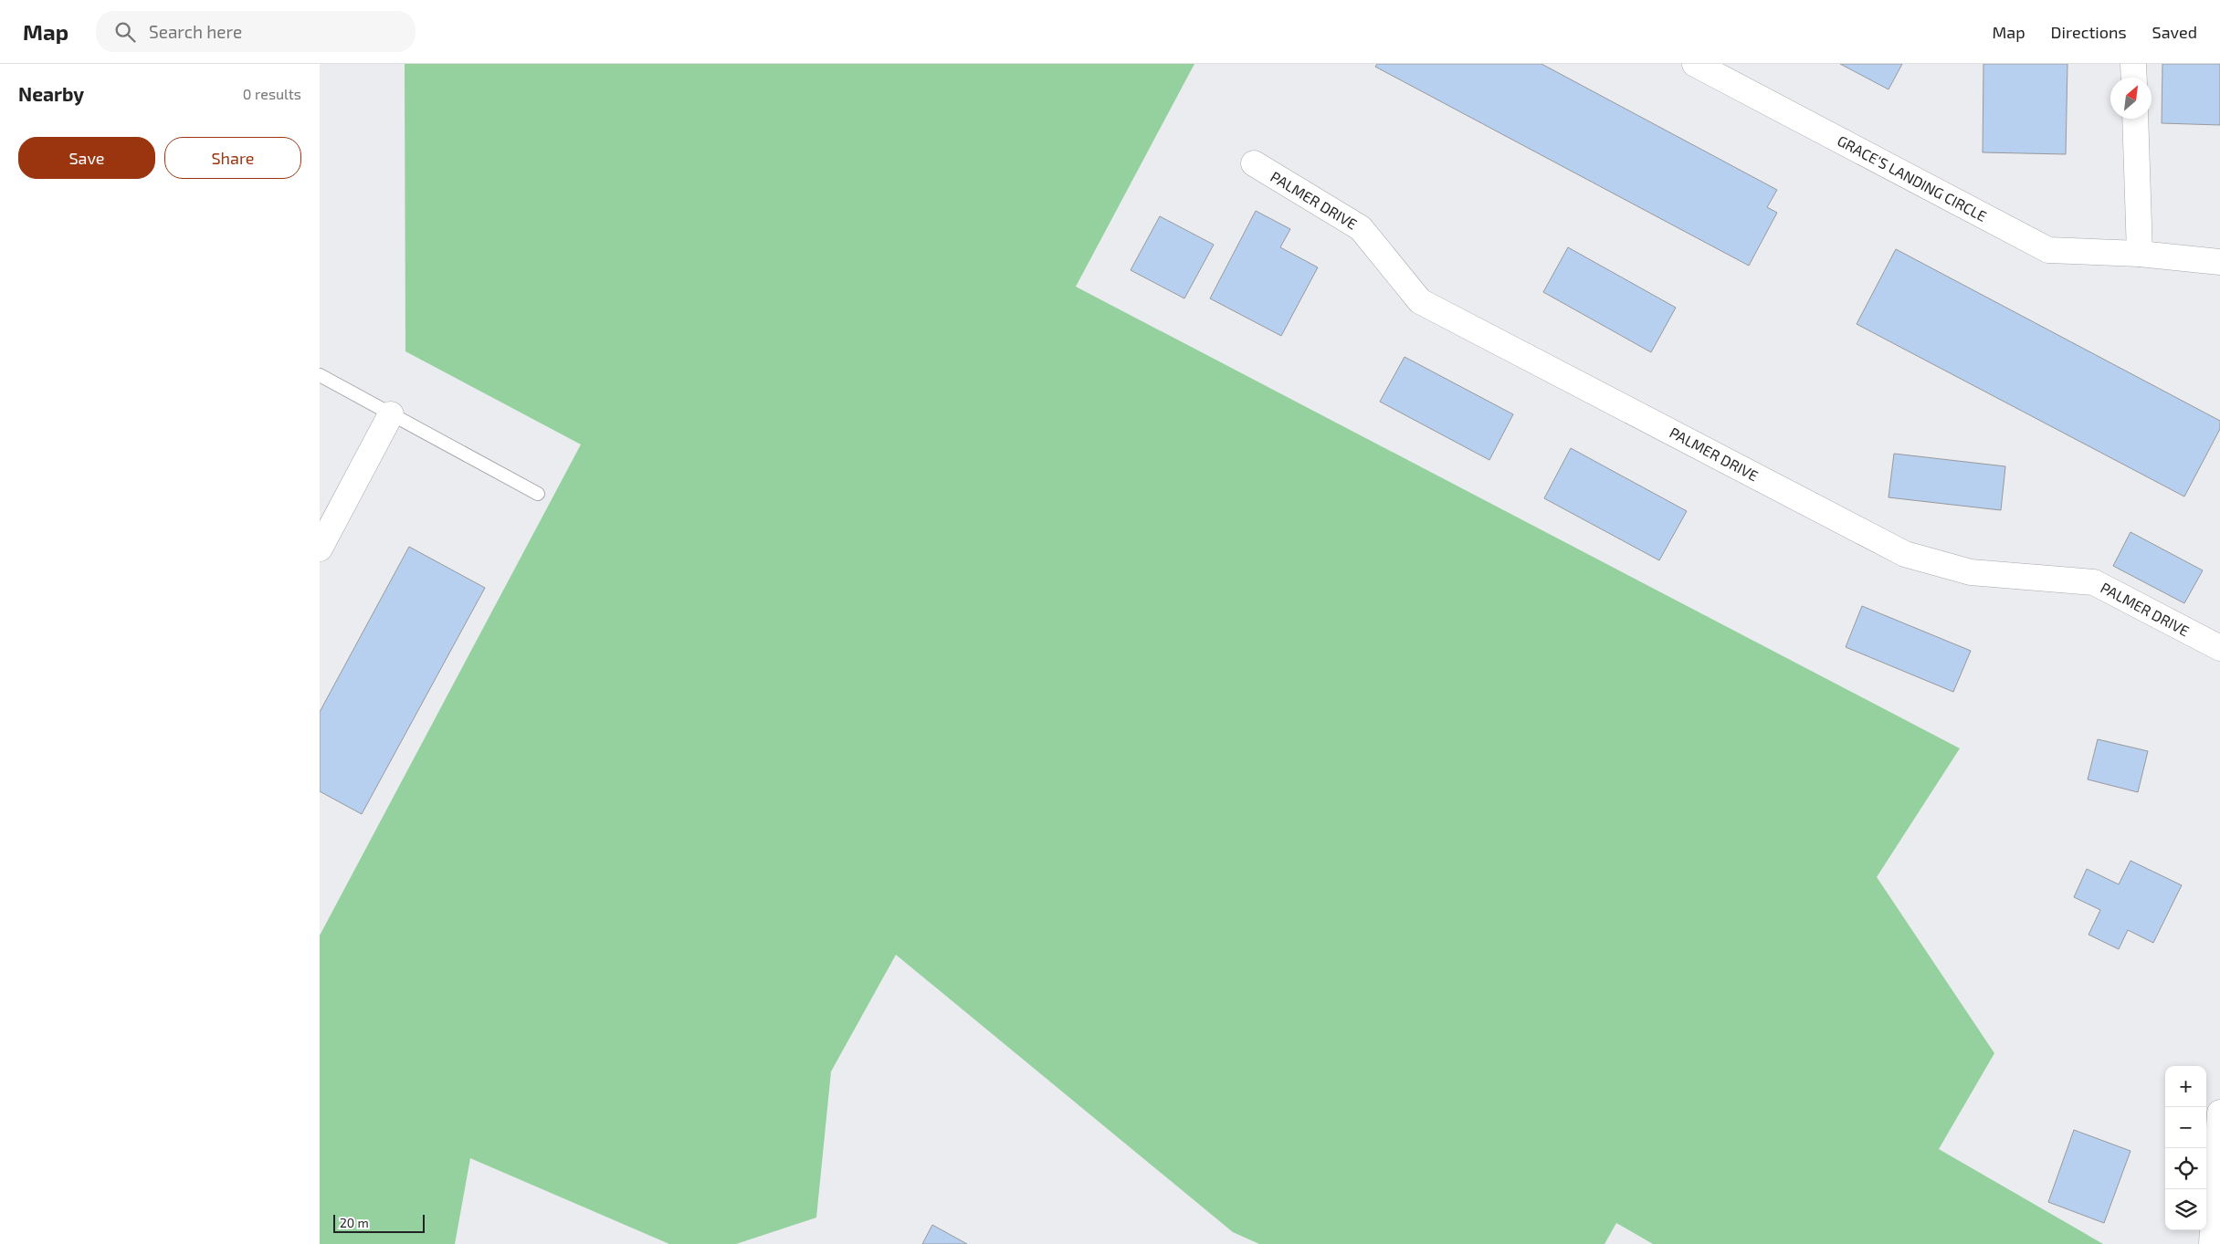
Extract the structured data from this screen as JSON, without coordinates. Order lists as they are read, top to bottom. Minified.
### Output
{"streets":{"street":["GRACE'S LANDING CIRCLE","PALMER DRIVE"]},"scale_bar":"20 m","north":"top right","page":{"header":"Map","search":"Search here","nav":["Map","Directions","Saved"],"heading":["Nearby","0 results"],"buttons":["Save","Share"],"map_buttons":["+","−"],"scale":"20 m"}}
